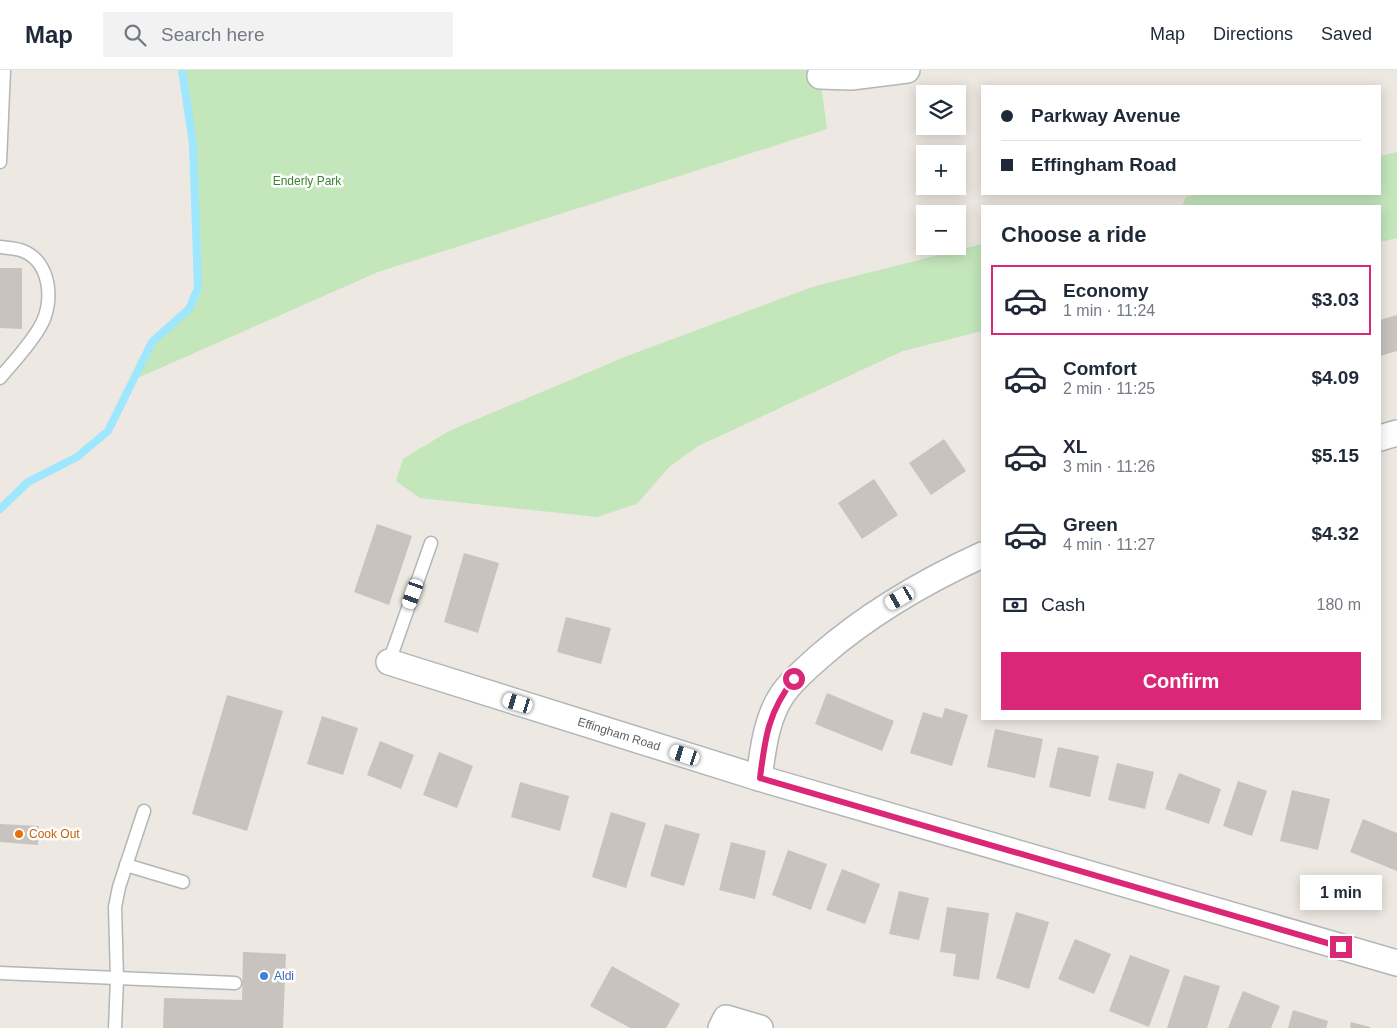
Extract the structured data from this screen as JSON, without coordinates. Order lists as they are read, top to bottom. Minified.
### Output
{"streets":{"street":["Effingham Road"]},"parks":["Enderly Park"],"places":["Cook Out","Aldi"],"page":{"header":"Map","search":"Search here","nav":["Map","Directions","Saved"],"map_buttons":["+","−"],"banner":["Parkway Avenue","Effingham Road"],"heading":"Choose a ride","list":[{"name":"Economy","note":"1 min · 11:24","value":"$3.03"},{"name":"Comfort","note":"2 min · 11:25","value":"$4.09"},{"name":"XL","note":"3 min · 11:26","value":"$5.15"},{"name":"Green","note":"4 min · 11:27","value":"$4.32"}],"pay":["Cash","180 m"],"buttons":"Confirm","bubble":"1 min"}}
